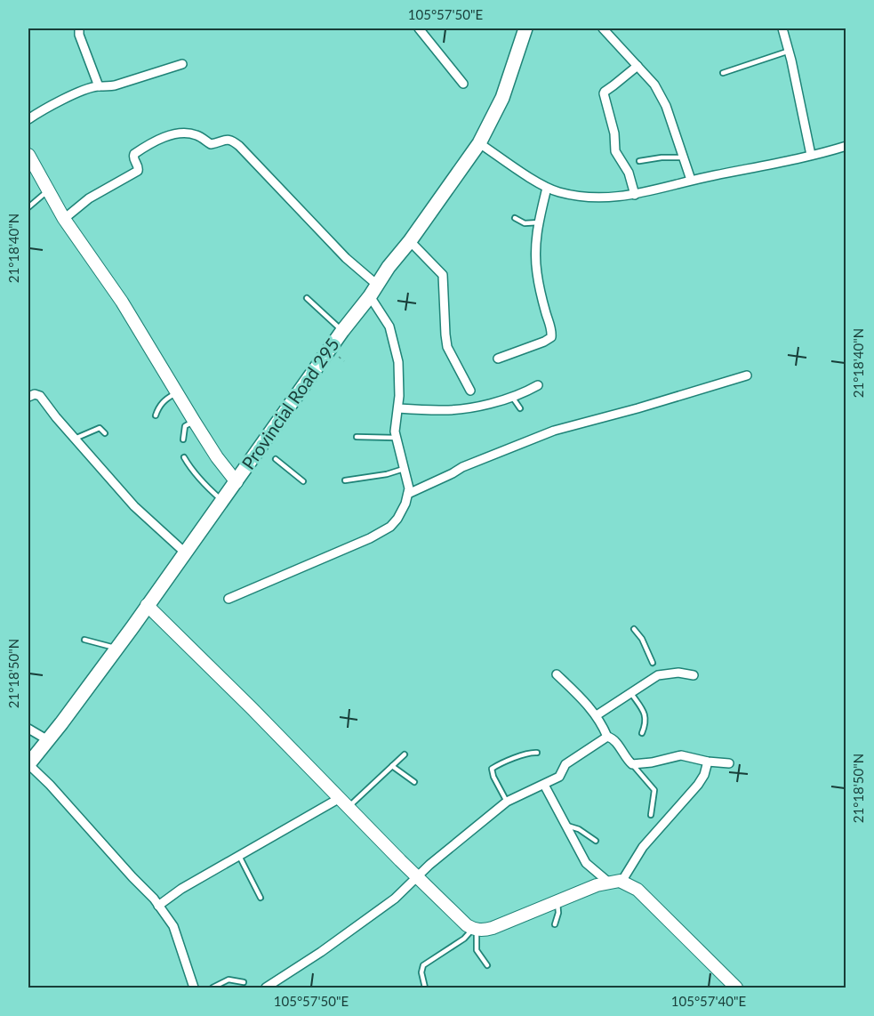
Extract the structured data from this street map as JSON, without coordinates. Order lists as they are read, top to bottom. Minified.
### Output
{"streets":{"main road":["Provincial Road 295"]},"coordinates":["105°57'50\"E","21°18'40\"N","21°18'50\"N","105°57'40\"E"]}
